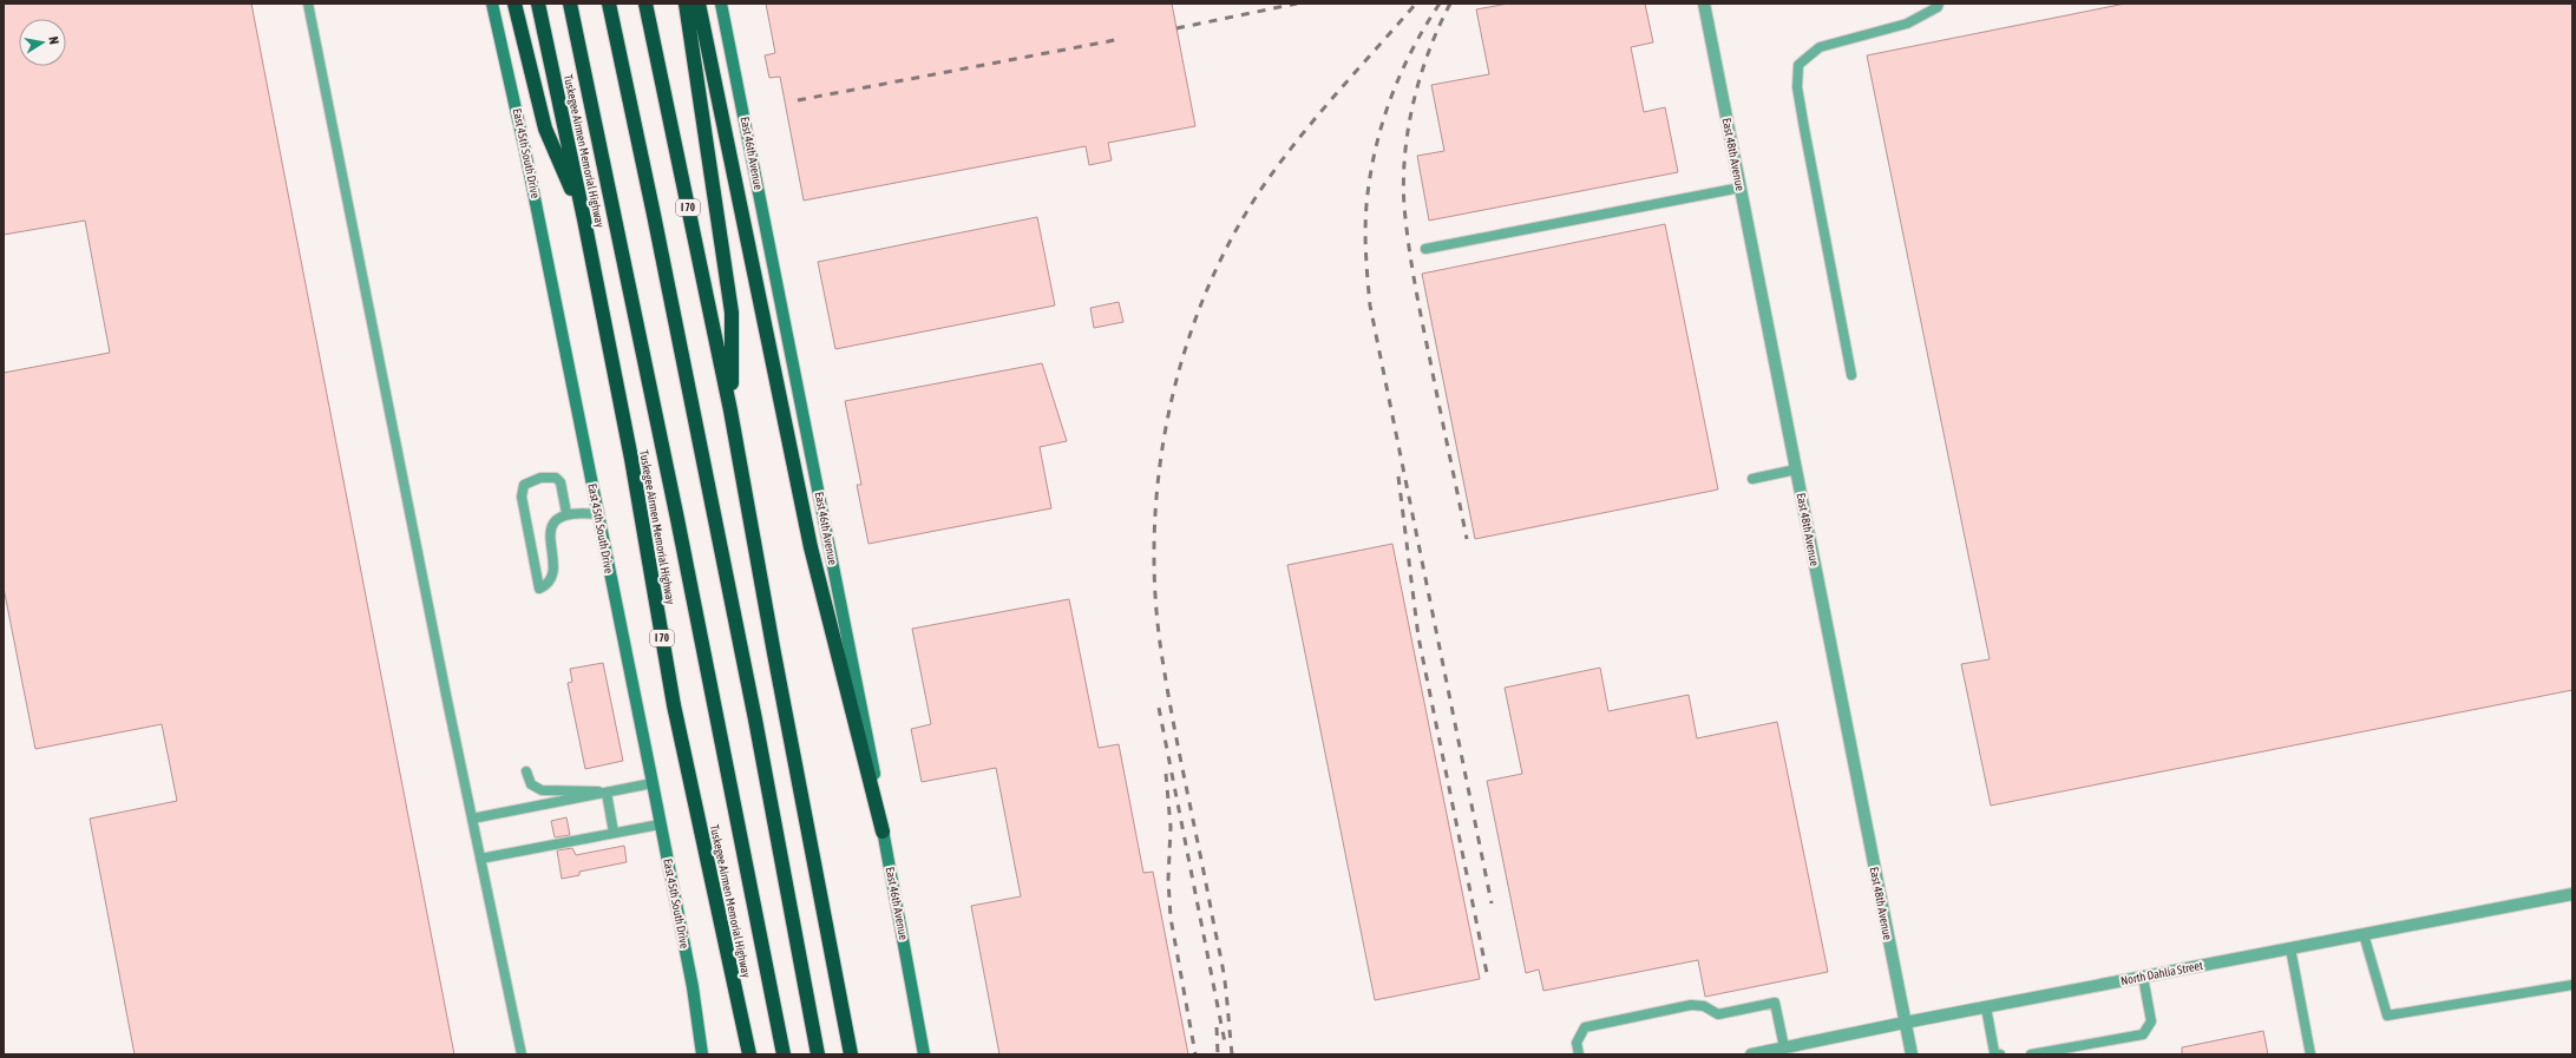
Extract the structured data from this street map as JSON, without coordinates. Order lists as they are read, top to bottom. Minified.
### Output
{"streets":{"highway":["Tuskegee Airmen Memorial Highway","I 70"],"main road":["East 45th South Drive","East 46th Avenue"],"street":["East 48th Avenue","North Dahlia Street"]},"crossings":[["East 48th Avenue","North Dahlia Street"]],"north":"right"}
